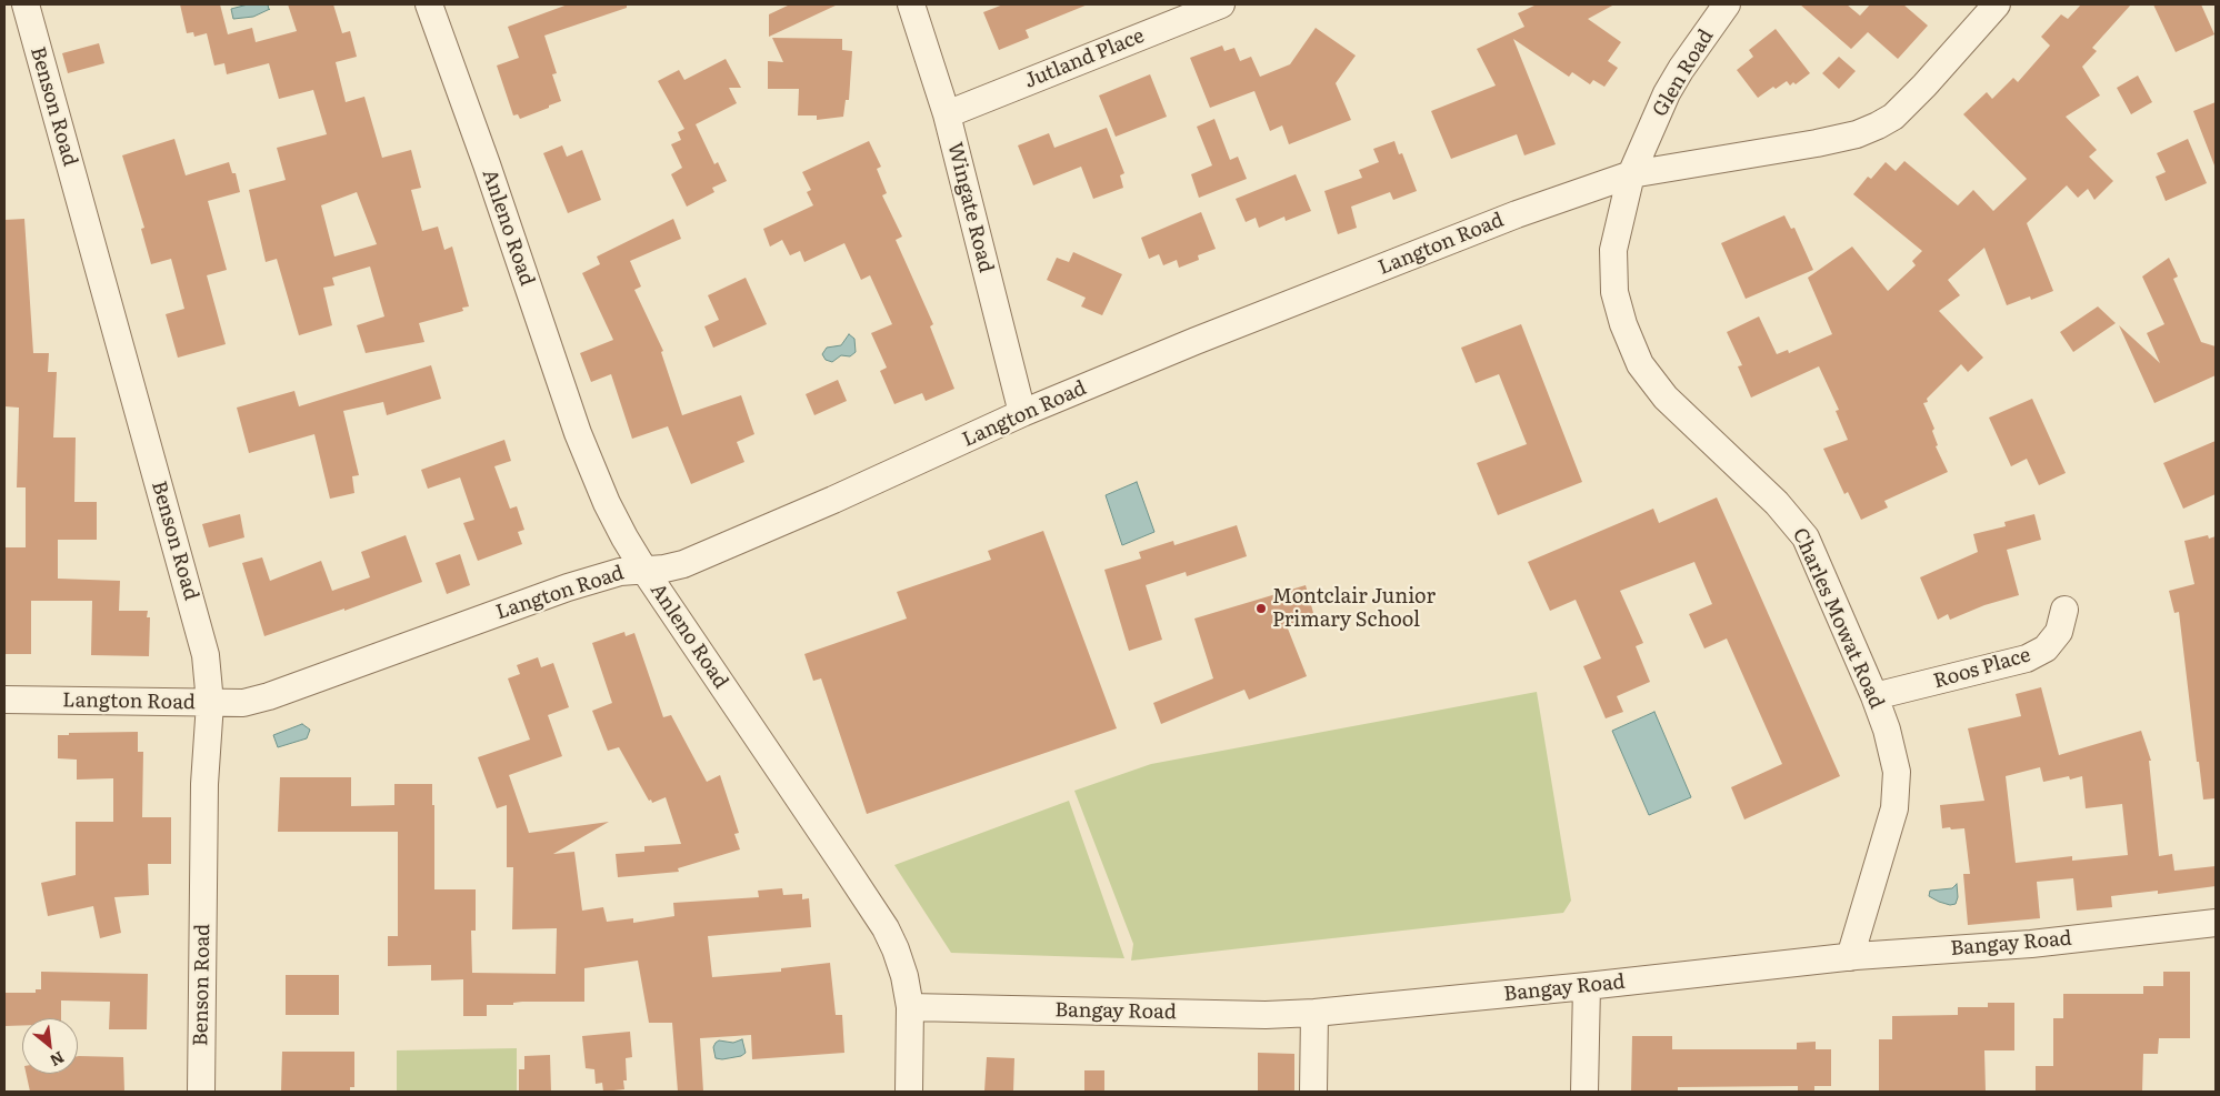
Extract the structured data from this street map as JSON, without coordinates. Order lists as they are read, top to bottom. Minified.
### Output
{"streets":{"street":["Jutland Place","Glen Road","Benson Road","Wingate Road","Anleno Road","Langton Road","Charles Mowat Road","Roos Place","Bangay Road"]},"crossings":[["Jutland Place","Wingate Road"],["Glen Road","Langton Road"],["Glen Road","Charles Mowat Road"],["Benson Road","Langton Road"],["Wingate Road","Langton Road"],["Anleno Road","Langton Road"],["Anleno Road","Bangay Road"],["Langton Road","Charles Mowat Road"],["Charles Mowat Road","Roos Place"],["Charles Mowat Road","Bangay Road"]],"places":["Montclair Junior Primary School"],"north":"bottom right"}
